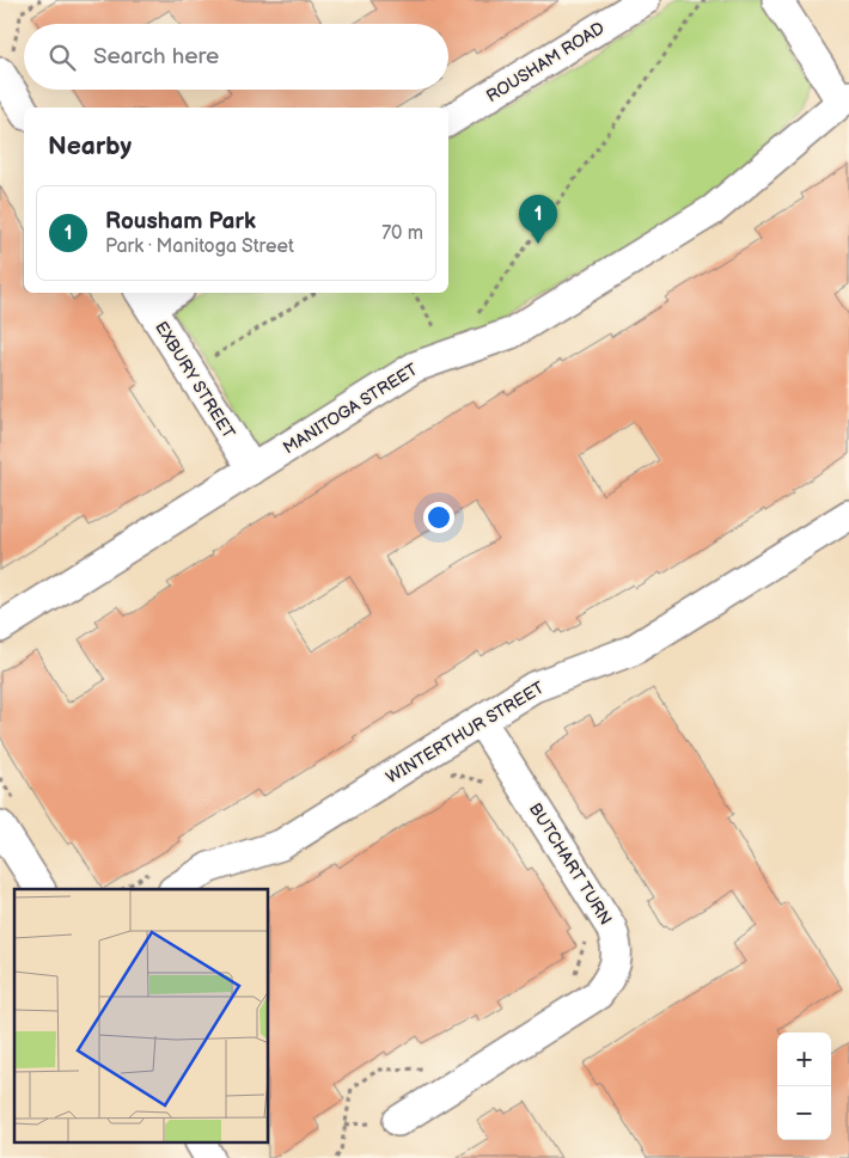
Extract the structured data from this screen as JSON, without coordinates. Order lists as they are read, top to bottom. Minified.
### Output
{"streets":{"street":["ROUSHAM ROAD","EXBURY STREET","MANITOGA STREET","WINTERTHUR STREET","BUTCHART TURN"]},"crossings":[["EXBURY STREET","MANITOGA STREET"],["WINTERTHUR STREET","BUTCHART TURN"]],"page":{"search":"Search here","heading":"Nearby","list":[{"mark":"1","name":"Rousham Park","note":"Park · Manitoga Street","value":"70 m"}],"pins":"1","map_buttons":["+","−"]}}
